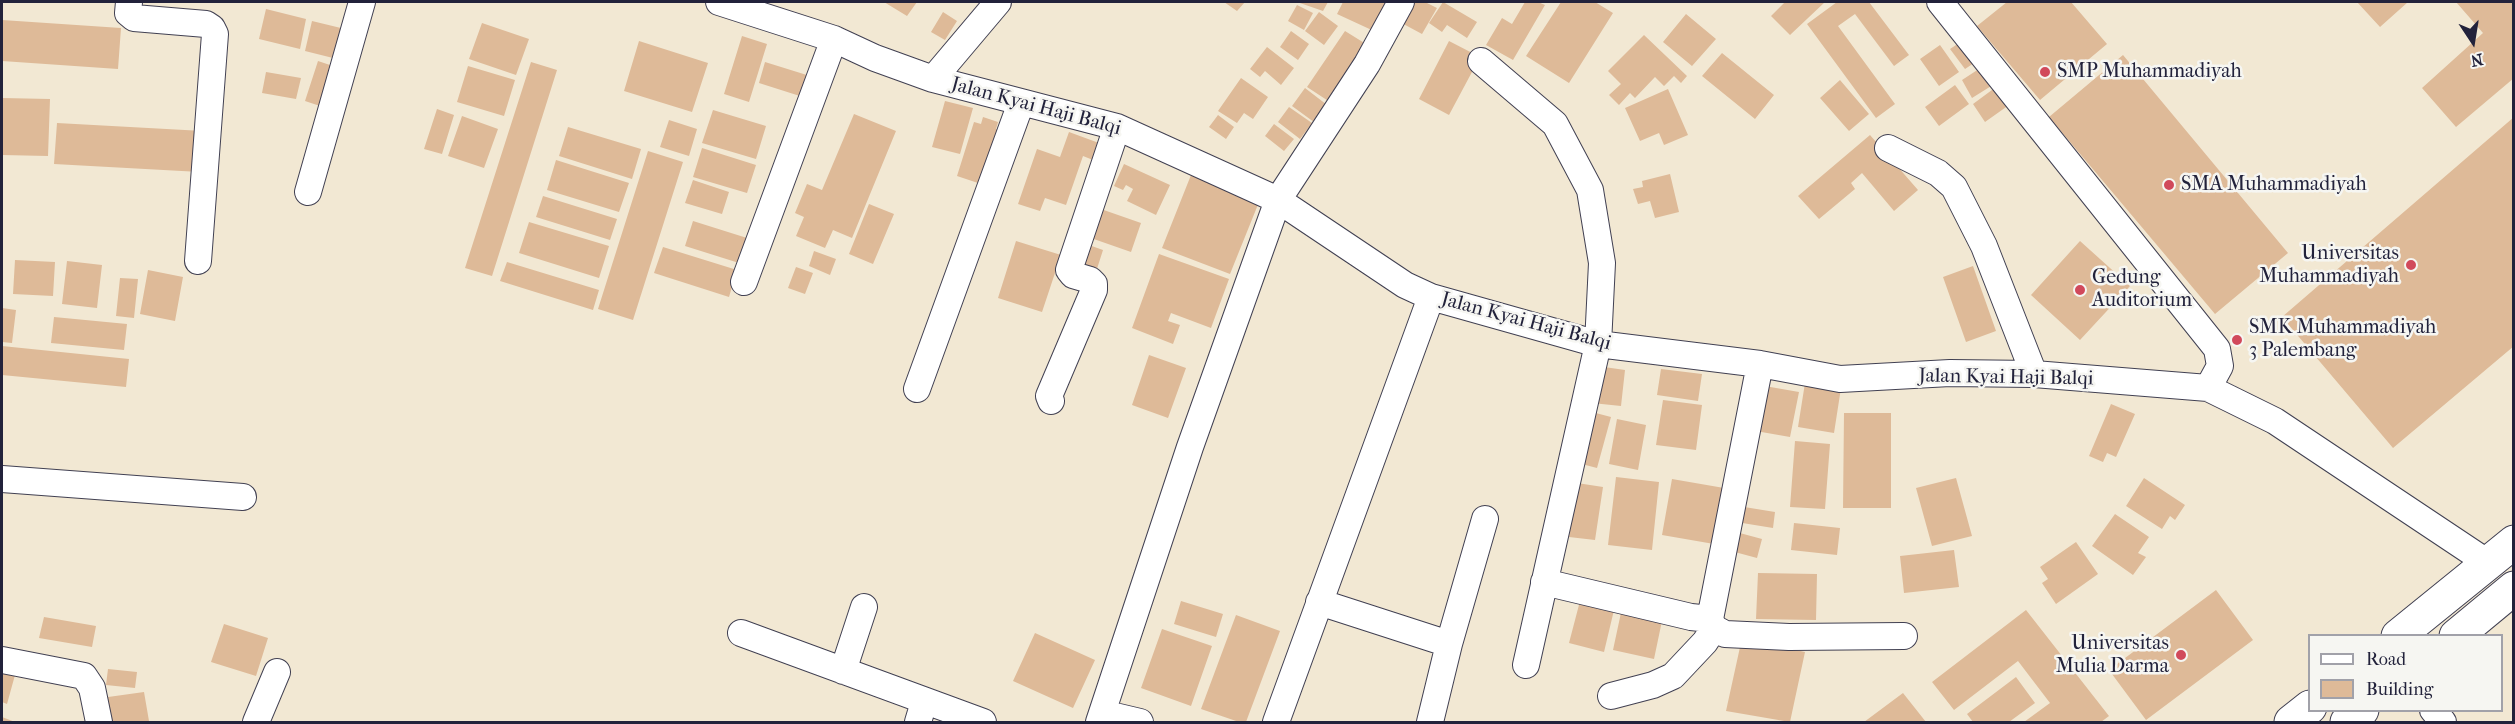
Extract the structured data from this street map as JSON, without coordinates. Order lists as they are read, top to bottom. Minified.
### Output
{"streets":{"street":["Jalan Kyai Haji Balqi"]},"places":["SMP Muhammadiyah","SMA Muhammadiyah","Universitas Muhammadiyah","Gedung Auditorium","SMK Muhammadiyah 3 Palembang","Universitas Mulia Darma"],"legend":["Road","Building"],"north":"bottom"}
